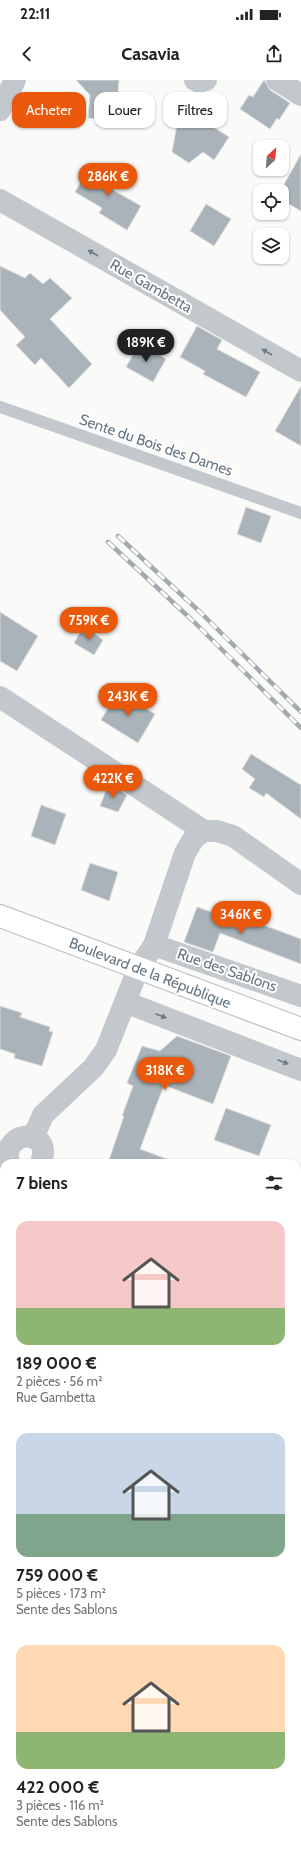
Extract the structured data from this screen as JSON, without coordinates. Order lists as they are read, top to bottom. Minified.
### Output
{"streets":{"main road":["Boulevard de la République"],"street":["Rue Gambetta","Rue des Sablons"],"lane":["Sente du Bois des Dames"]},"one_way":["Rue Gambetta"],"north":"top right","page":{"status":"22:11","header":"Casavia","chip":["Acheter","Louer","Filtres"],"price":["286K €","189K €","759K €","243K €","422K €","346K €","318K €"],"heading":"7 biens","list":[{"name":"189 000 €","note":"2 pièces · 56 m² · Rue Gambetta"},{"name":"759 000 €","note":"5 pièces · 173 m² · Sente des Sablons"},{"name":"422 000 €","note":"3 pièces · 116 m² · Sente des Sablons"}]}}
